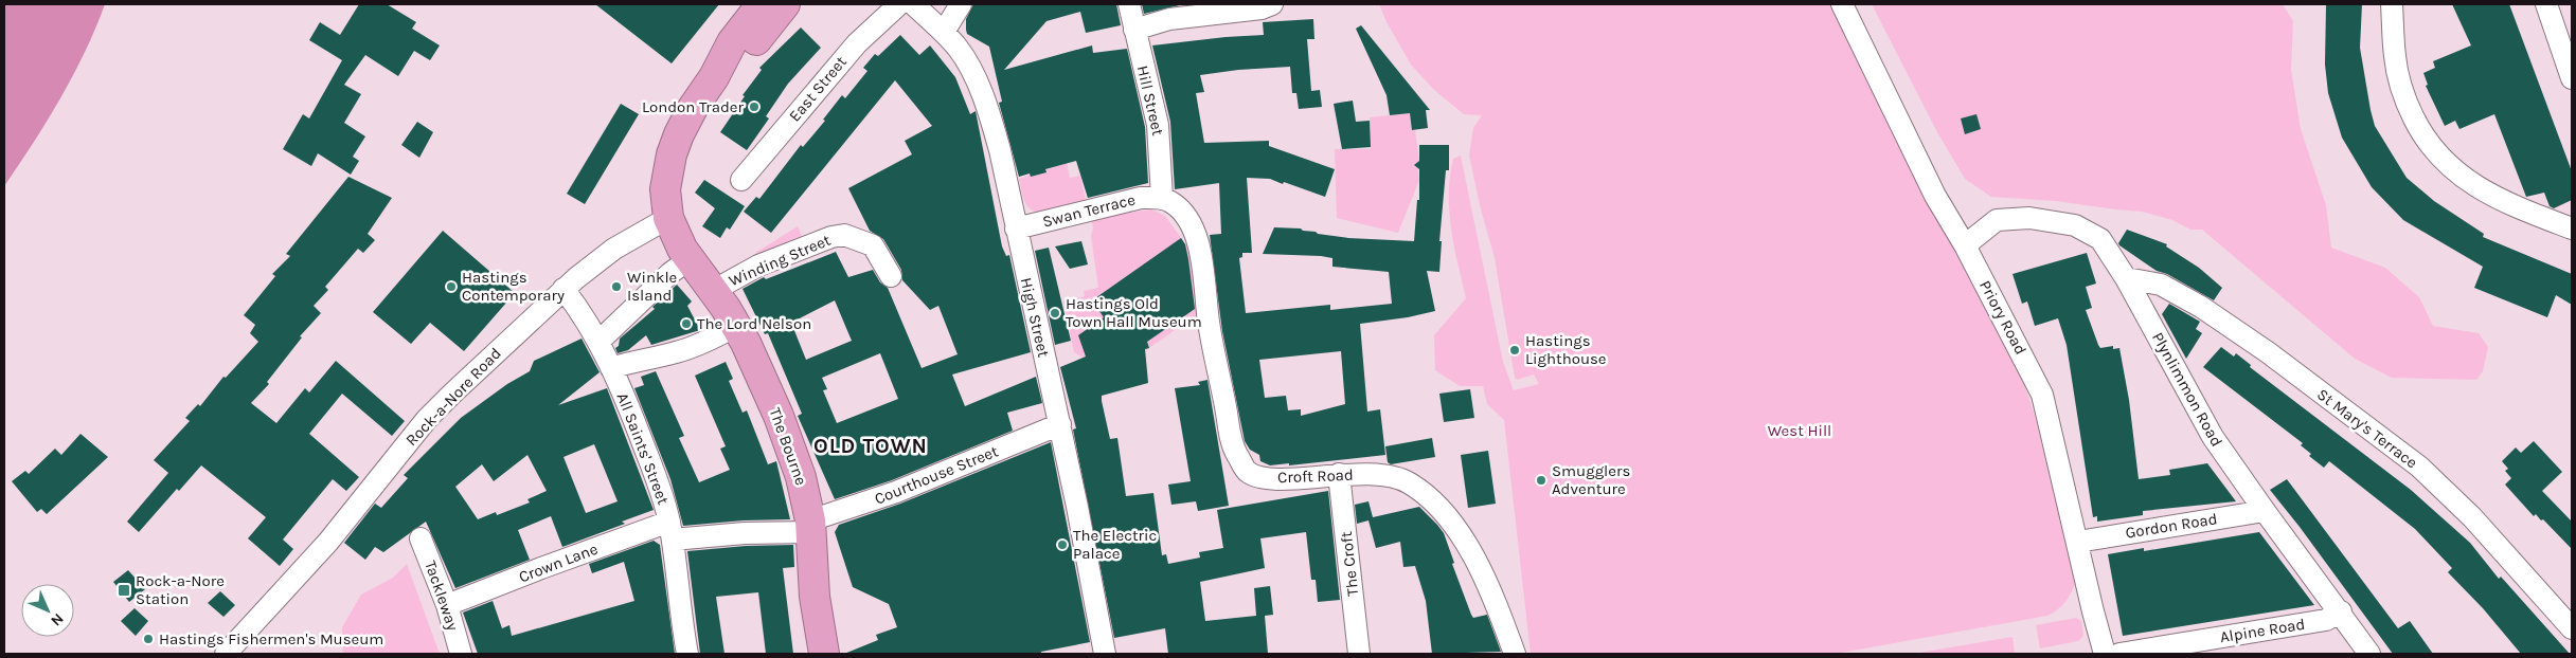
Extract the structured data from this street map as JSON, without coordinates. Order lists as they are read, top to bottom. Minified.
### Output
{"streets":{"highway":["The Bourne"],"street":["East Street","Hill Street","Swan Terrace","Winding Street","High Street","Priory Road","Plynlimmon Road","Rock-a-Nore Road","St Mary's Terrace","All Saints' Street","Courthouse Street","Croft Road","Gordon Road","Crown Lane","The Croft","Tackleway","Alpine Road"]},"crossings":[["Hill Street","Swan Terrace"],["Hill Street","Croft Road"],["Swan Terrace","High Street"],["Swan Terrace","Croft Road"],["Winding Street","The Bourne"],["High Street","Courthouse Street"],["Priory Road","Plynlimmon Road"],["Priory Road","Gordon Road"],["Plynlimmon Road","St Mary's Terrace"],["Plynlimmon Road","Gordon Road"],["Plynlimmon Road","Alpine Road"],["Rock-a-Nore Road","The Bourne"],["Rock-a-Nore Road","All Saints' Street"],["The Bourne","Courthouse Street"],["All Saints' Street","Courthouse Street"],["All Saints' Street","Crown Lane"],["Courthouse Street","Crown Lane"],["Croft Road","The Croft"],["Crown Lane","Tackleway"]],"districts":["OLD TOWN"],"parks":["West Hill"],"places":{"other":["London Trader","Hastings Contemporary","Winkle Island","Hastings Old Town Hall Museum","The Lord Nelson","Hastings Lighthouse","Smugglers Adventure","The Electric Palace","Hastings Fishermen's Museum"],"transit":["Rock-a-Nore Station"]},"north":"bottom right"}
